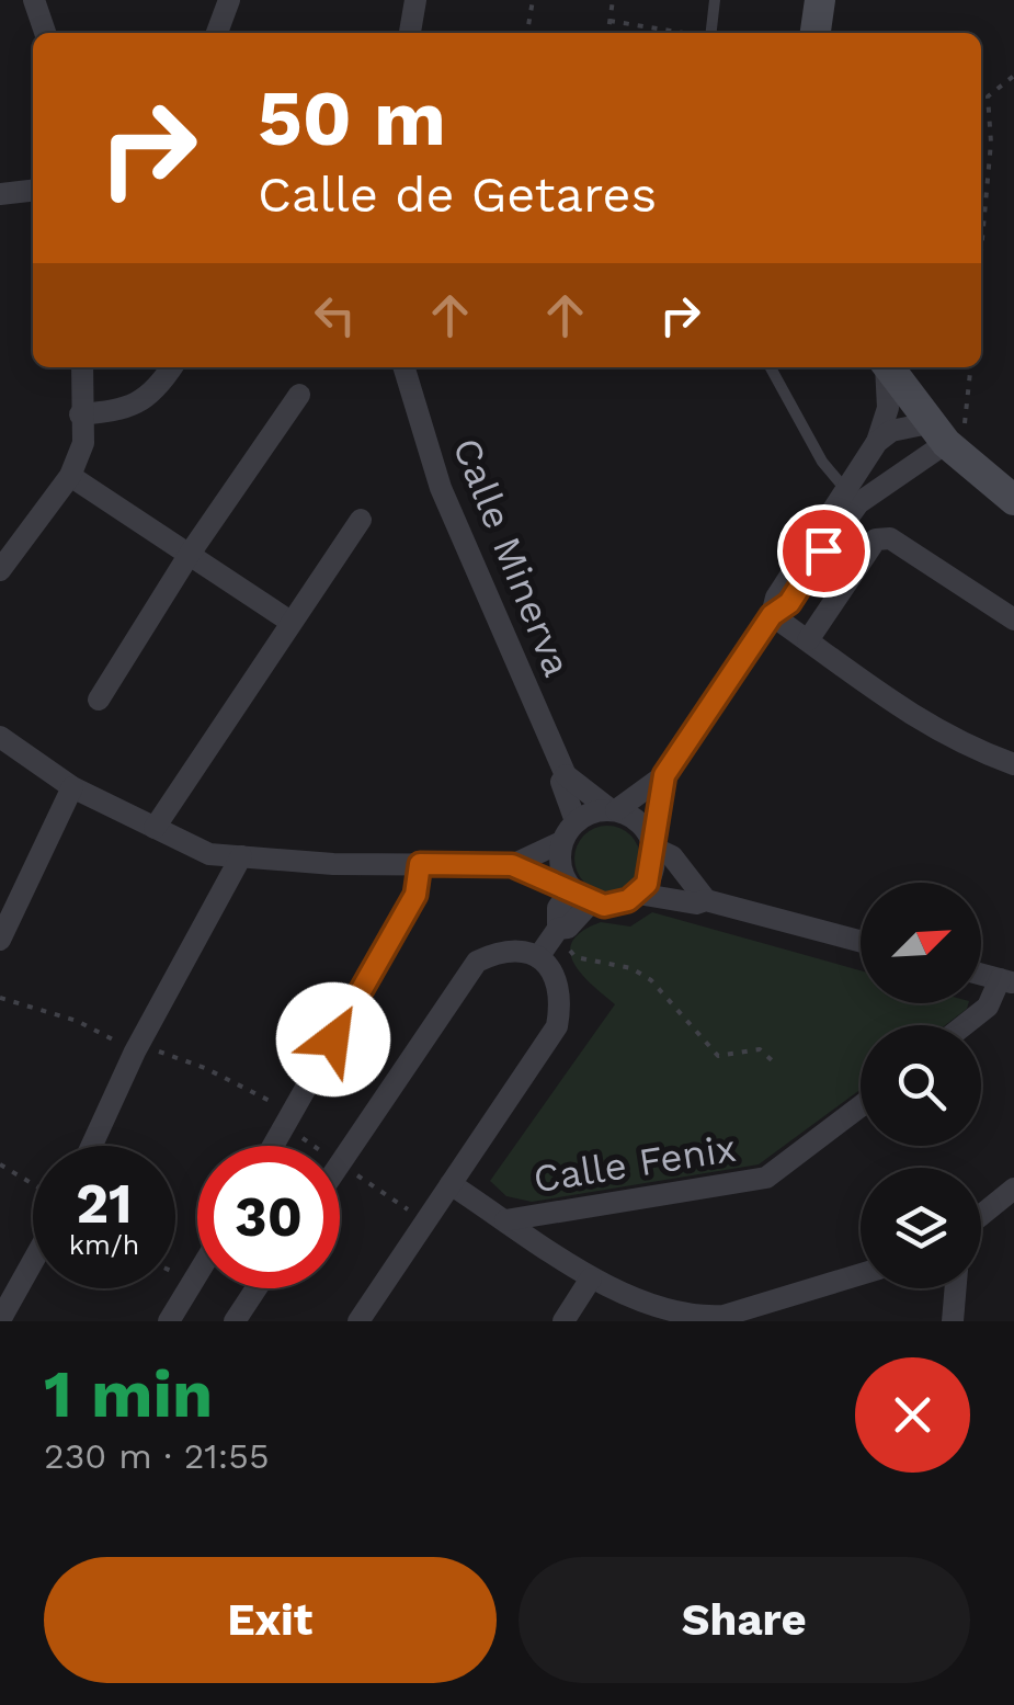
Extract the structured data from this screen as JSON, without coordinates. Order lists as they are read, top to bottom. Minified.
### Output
{"streets":{"street":["Calle Minerva","Calle Fenix"]},"north":"top right","page":{"turn":["50 m","Calle de Getares"],"speed":"21 km/h","limit":"30","heading":["1 min","230 m · 21:55"],"buttons":["Exit","Share"]}}
